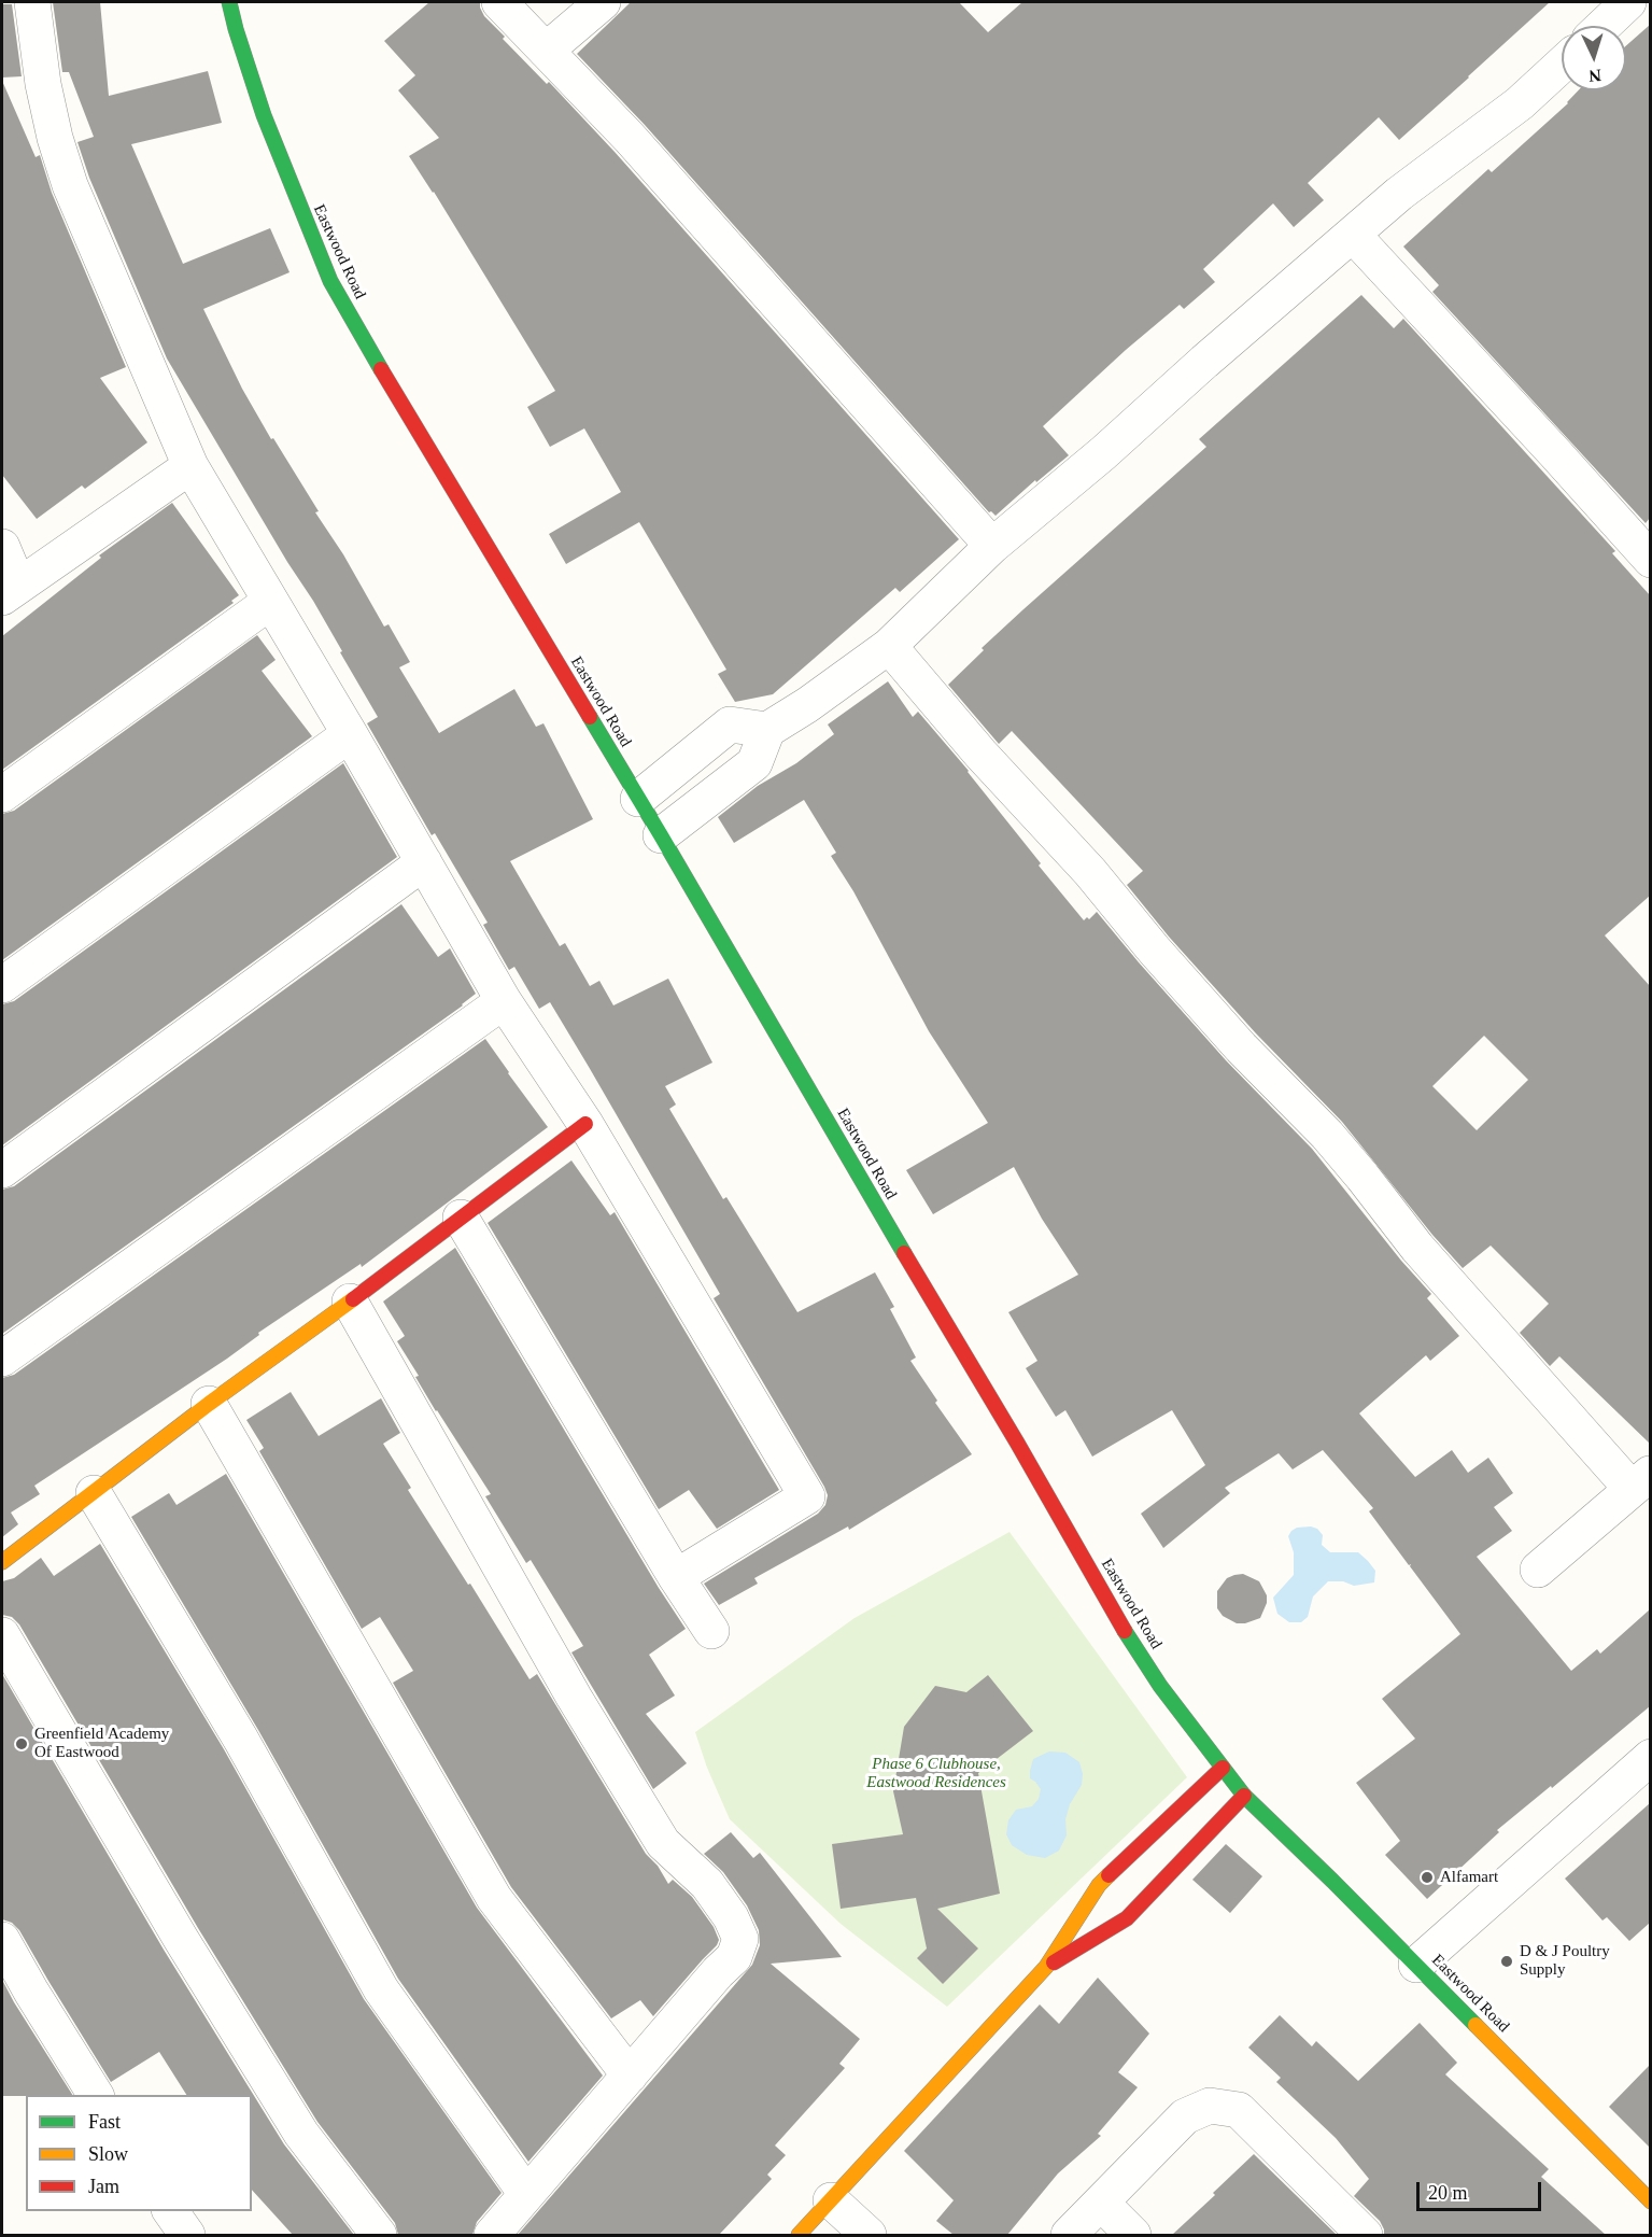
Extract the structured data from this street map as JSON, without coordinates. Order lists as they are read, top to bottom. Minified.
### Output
{"streets":{"main road":["Eastwood Road"]},"parks":["Phase 6 Clubhouse, Eastwood Residences"],"places":["Greenfield Academy Of Eastwood","Alfamart","D & J Poultry Supply"],"legend":["Fast","Slow","Jam"],"scale_bar":"20 m","north":"bottom"}
